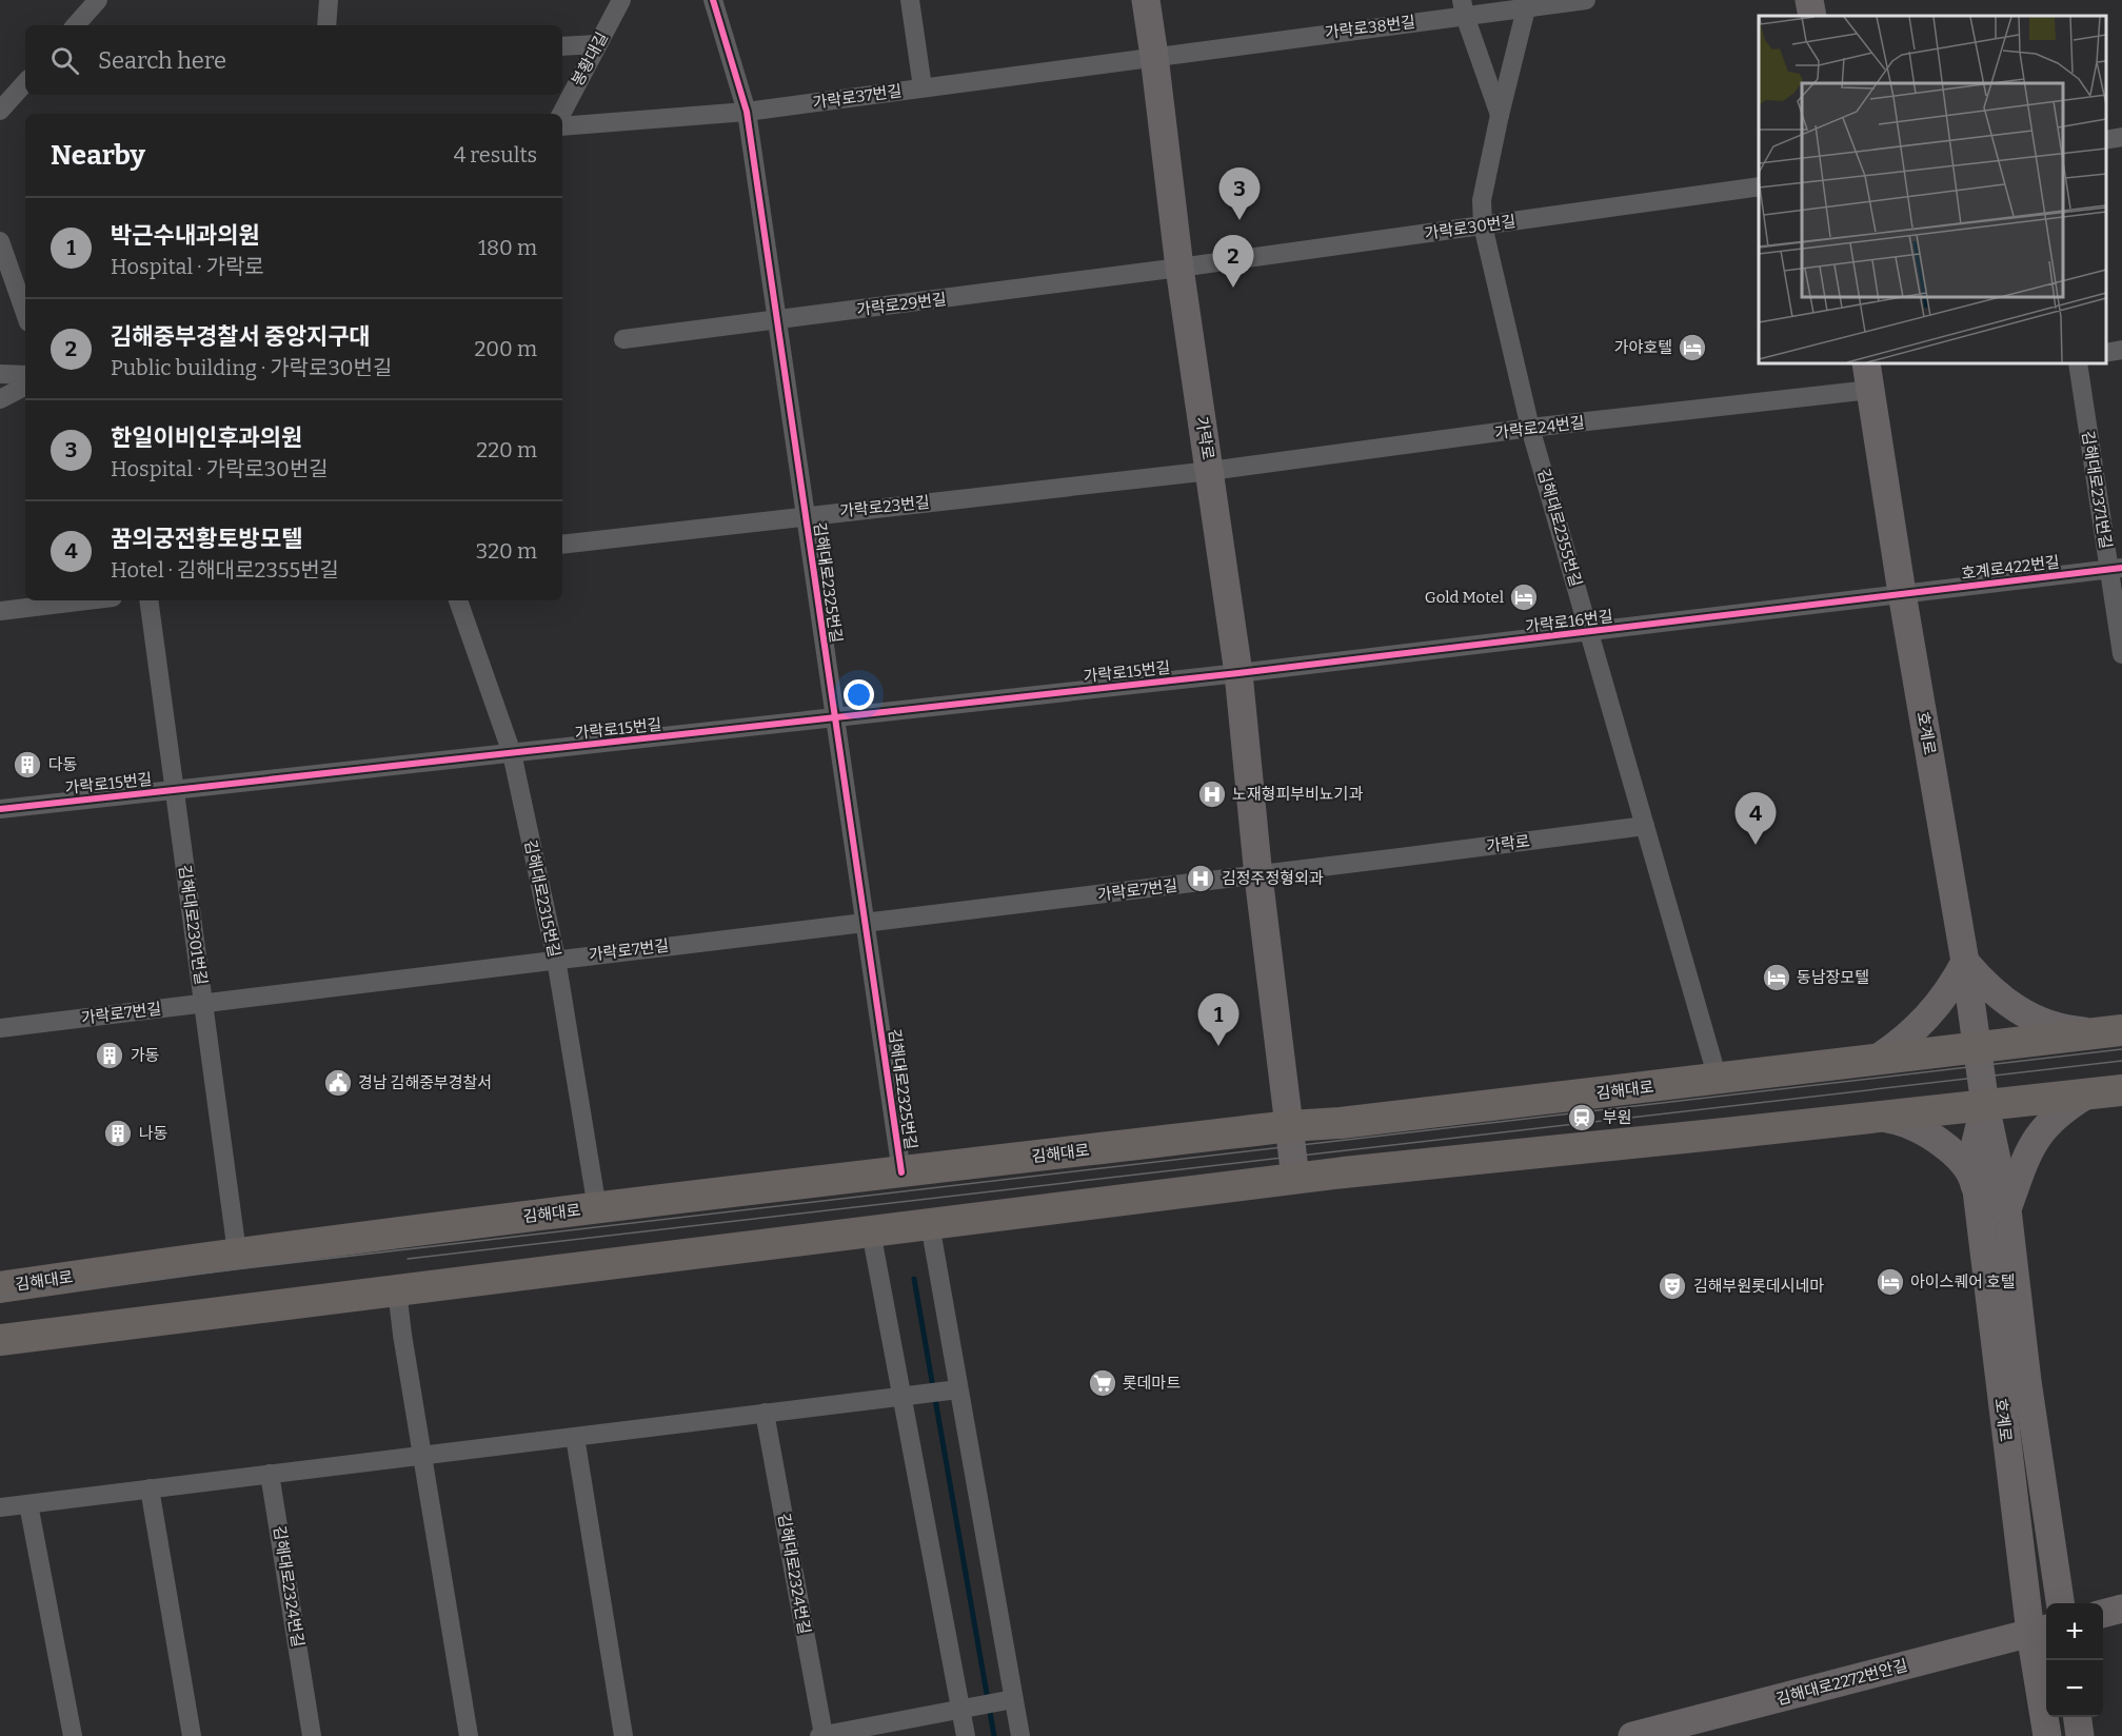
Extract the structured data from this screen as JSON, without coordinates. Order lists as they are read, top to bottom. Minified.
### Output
{"streets":{"main road":["가락로","호계로","김해대로","김해대로2272번안길"],"street":["가락로38번길","봉황대길","가락로37번길","가락로30번길","가락로29번길","가락로24번길","김해대로2371번길","가락로23번길","김해대로2355번길","호계로422번길","김해대로2325번길","가락로16번길","가락로15번길","가락로7번길","김해대로2315번길","김해대로2301번길","김해대로2324번길"]},"crossings":[["가락로38번길","가락로37번길"],["가락로38번길","가락로"],["가락로38번길","김해대로2355번길"],["가락로37번길","가락로"],["가락로37번길","김해대로2325번길"],["가락로30번길","가락로29번길"],["가락로30번길","가락로"],["가락로30번길","김해대로2355번길"],["가락로29번길","가락로"],["가락로29번길","김해대로2325번길"],["가락로24번길","가락로"],["가락로24번길","가락로23번길"],["가락로24번길","김해대로2355번길"],["가락로24번길","호계로"],["가락로","가락로23번길"],["가락로","김해대로2355번길"],["가락로","가락로16번길"],["가락로","가락로15번길"],["가락로","가락로7번길"],["가락로","김해대로"],["김해대로2371번길","호계로422번길"],["가락로23번길","김해대로2325번길"],["김해대로2355번길","가락로16번길"],["김해대로2355번길","김해대로"],["호계로422번길","가락로16번길"],["호계로422번길","호계로"],["김해대로2325번길","가락로15번길"],["김해대로2325번길","가락로7번길"],["김해대로2325번길","김해대로"],["가락로16번길","가락로15번길"],["가락로16번길","호계로"],["가락로15번길","김해대로2315번길"],["가락로15번길","김해대로2301번길"],["호계로","김해대로"],["호계로","김해대로2272번안길"],["가락로7번길","김해대로2315번길"],["가락로7번길","김해대로2301번길"],["김해대로2315번길","김해대로"],["김해대로2301번길","김해대로"]],"places":{"hotel":["가야호텔","Gold Motel","동남장모텔","아이스퀘어 호텔"],"building":["다동","가동","나동"],"hospital":["노재형피부비뇨기과","김정주정형외과"],"public building":["경남 김해중부경찰서"],"station":["부원"],"theatre":["김해부원롯데시네마"],"supermarket":["롯데마트"]},"page":{"search":"Search here","heading":["Nearby","4 results"],"pins":["3","2","4","1"],"list":[{"mark":"1","name":"박근수내과의원","note":"Hospital · 가락로","value":"180 m"},{"mark":"2","name":"김해중부경찰서 중앙지구대","note":"Public building · 가락로30번길","value":"200 m"},{"mark":"3","name":"한일이비인후과의원","note":"Hospital · 가락로30번길","value":"220 m"},{"mark":"4","name":"꿈의궁전황토방모텔","note":"Hotel · 김해대로2355번길","value":"320 m"}],"map_buttons":["+","−"]}}
